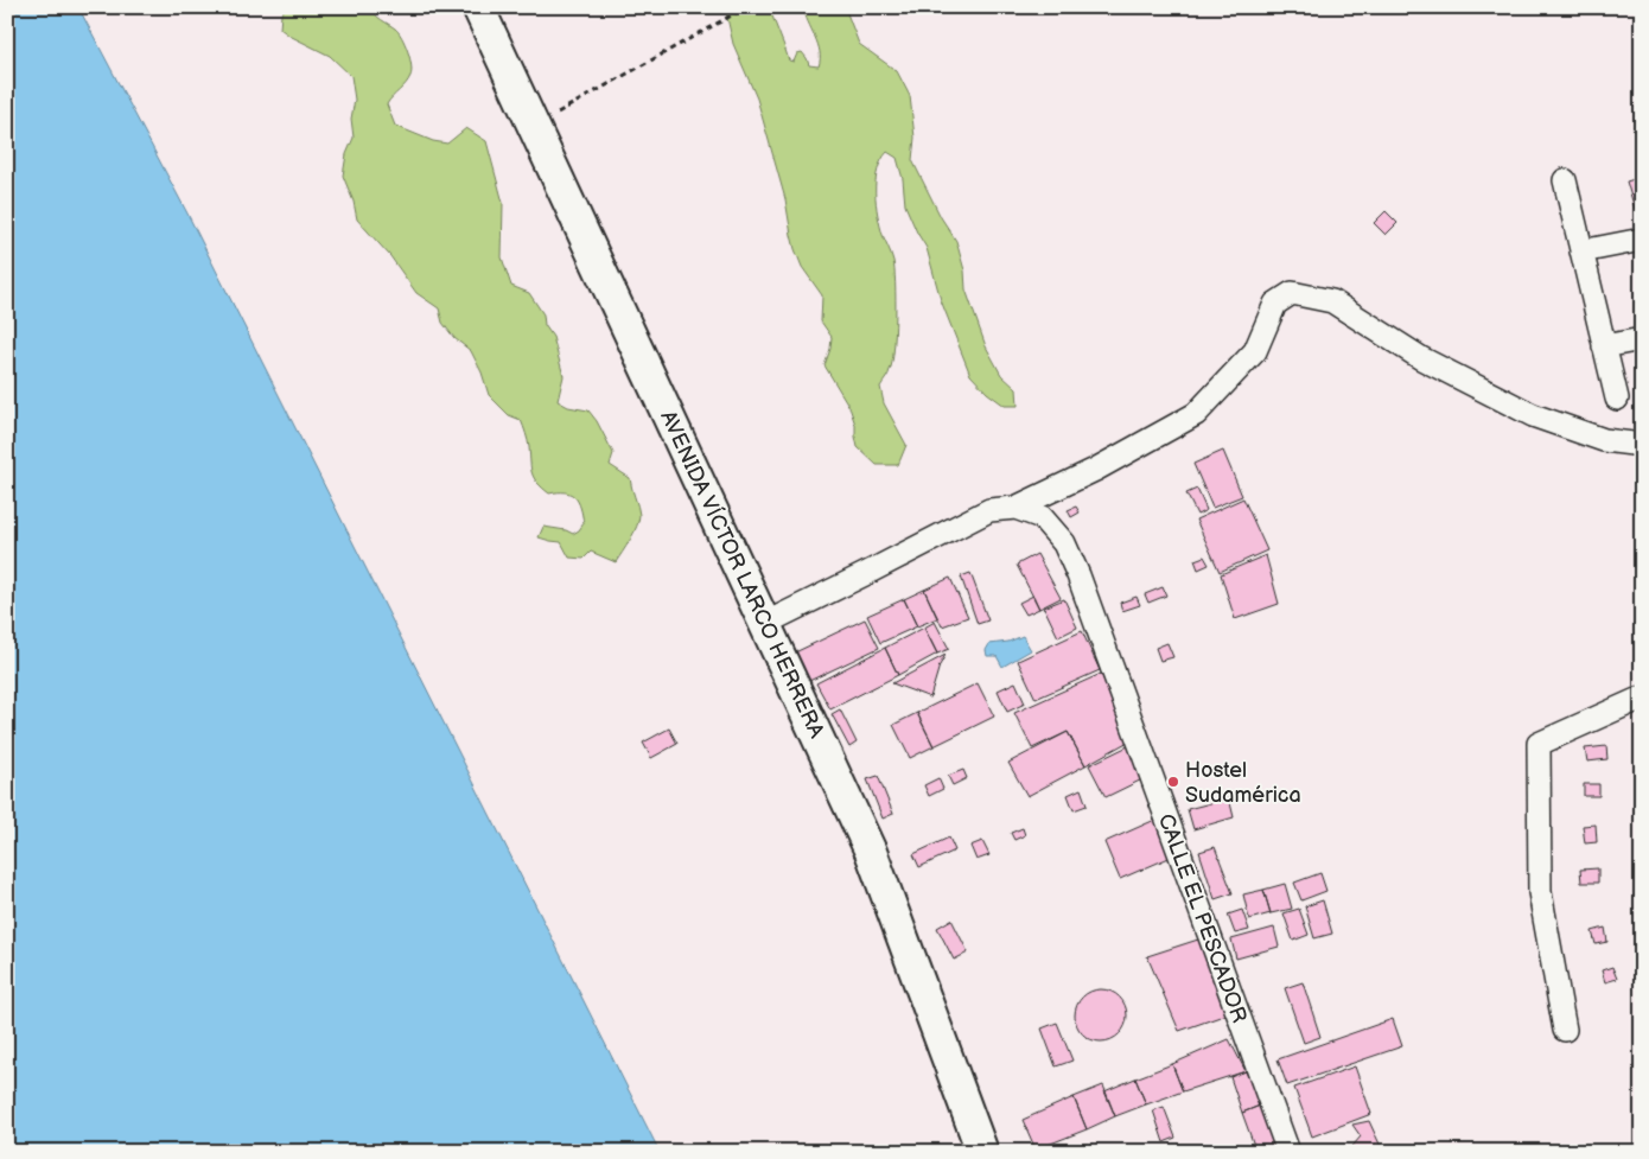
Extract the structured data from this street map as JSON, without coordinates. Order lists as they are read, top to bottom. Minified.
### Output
{"streets":{"main road":["AVENIDA VÍCTOR LARCO HERRERA"],"street":["CALLE EL PESCADOR"]},"places":["Hostel Sudamérica"]}
